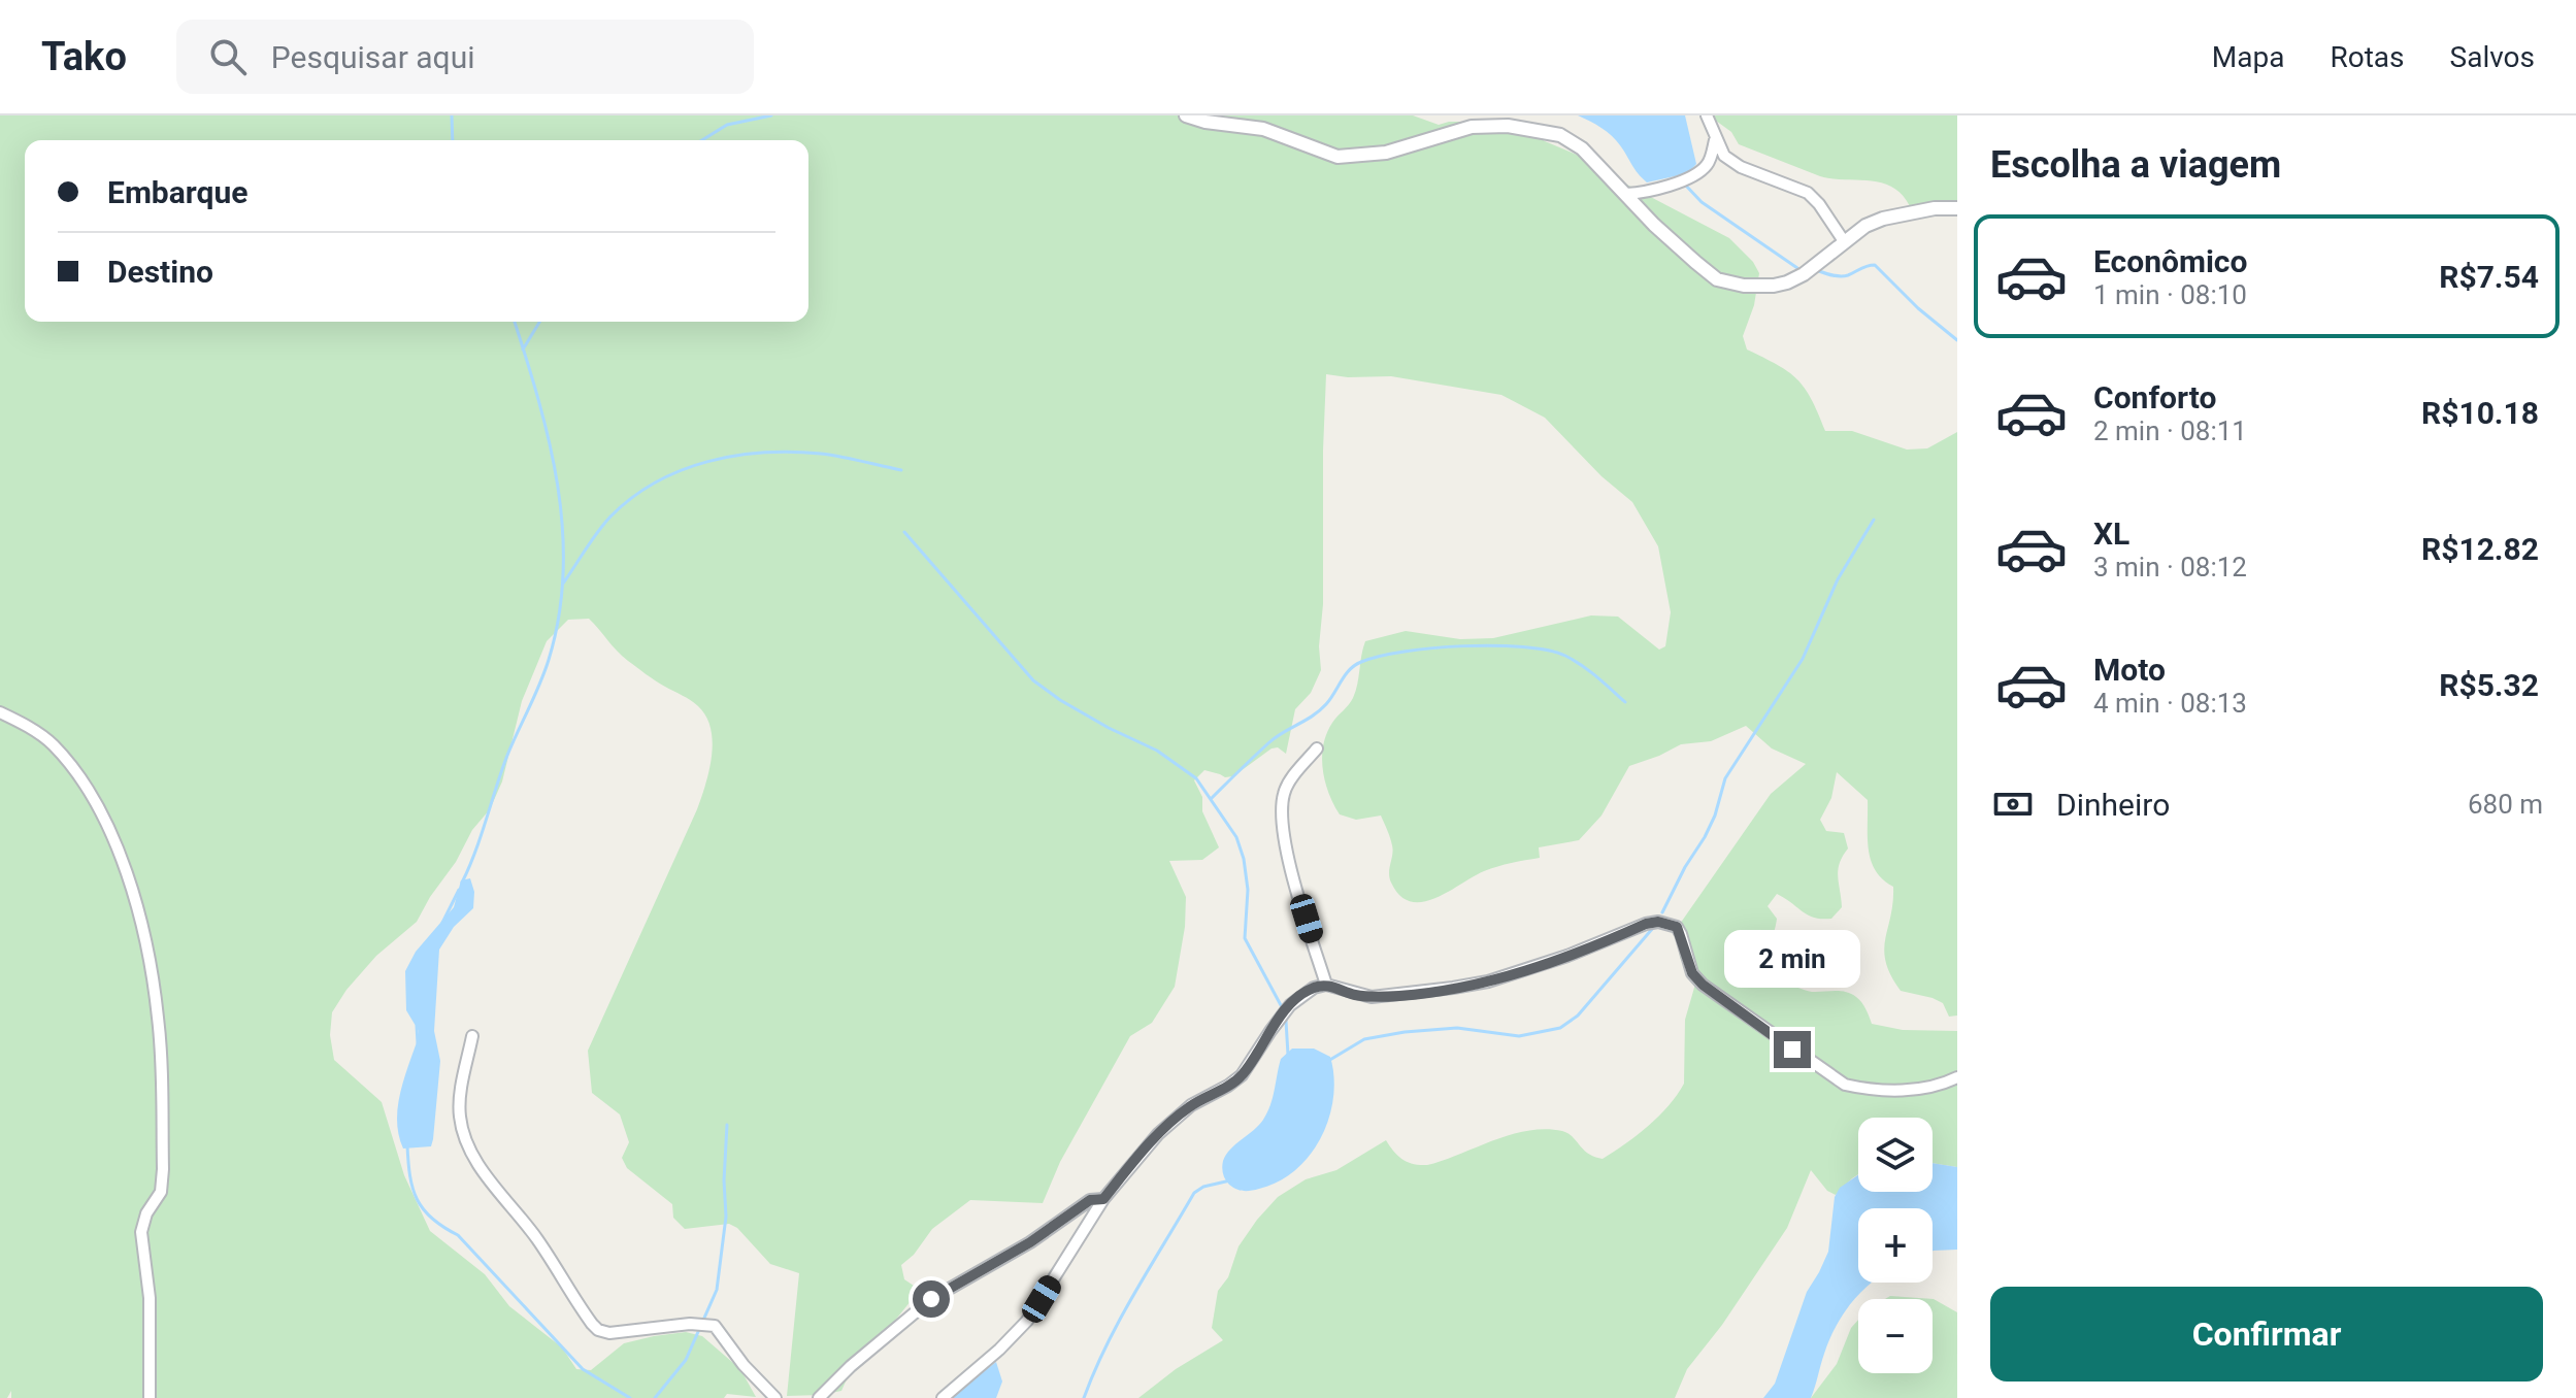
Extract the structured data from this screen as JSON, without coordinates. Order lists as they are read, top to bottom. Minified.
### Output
{"page":{"header":"Tako","search":"Pesquisar aqui","nav":["Mapa","Rotas","Salvos"],"heading":"Escolha a viagem","banner":["Embarque","Destino"],"list":[{"name":"Econômico","note":"1 min · 08:10","value":"R$7.54"},{"name":"Conforto","note":"2 min · 08:11","value":"R$10.18"},{"name":"XL","note":"3 min · 08:12","value":"R$12.82"},{"name":"Moto","note":"4 min · 08:13","value":"R$5.32"}],"pay":["Dinheiro","680 m"],"bubble":"2 min","map_buttons":["+","−"],"buttons":"Confirmar"}}
